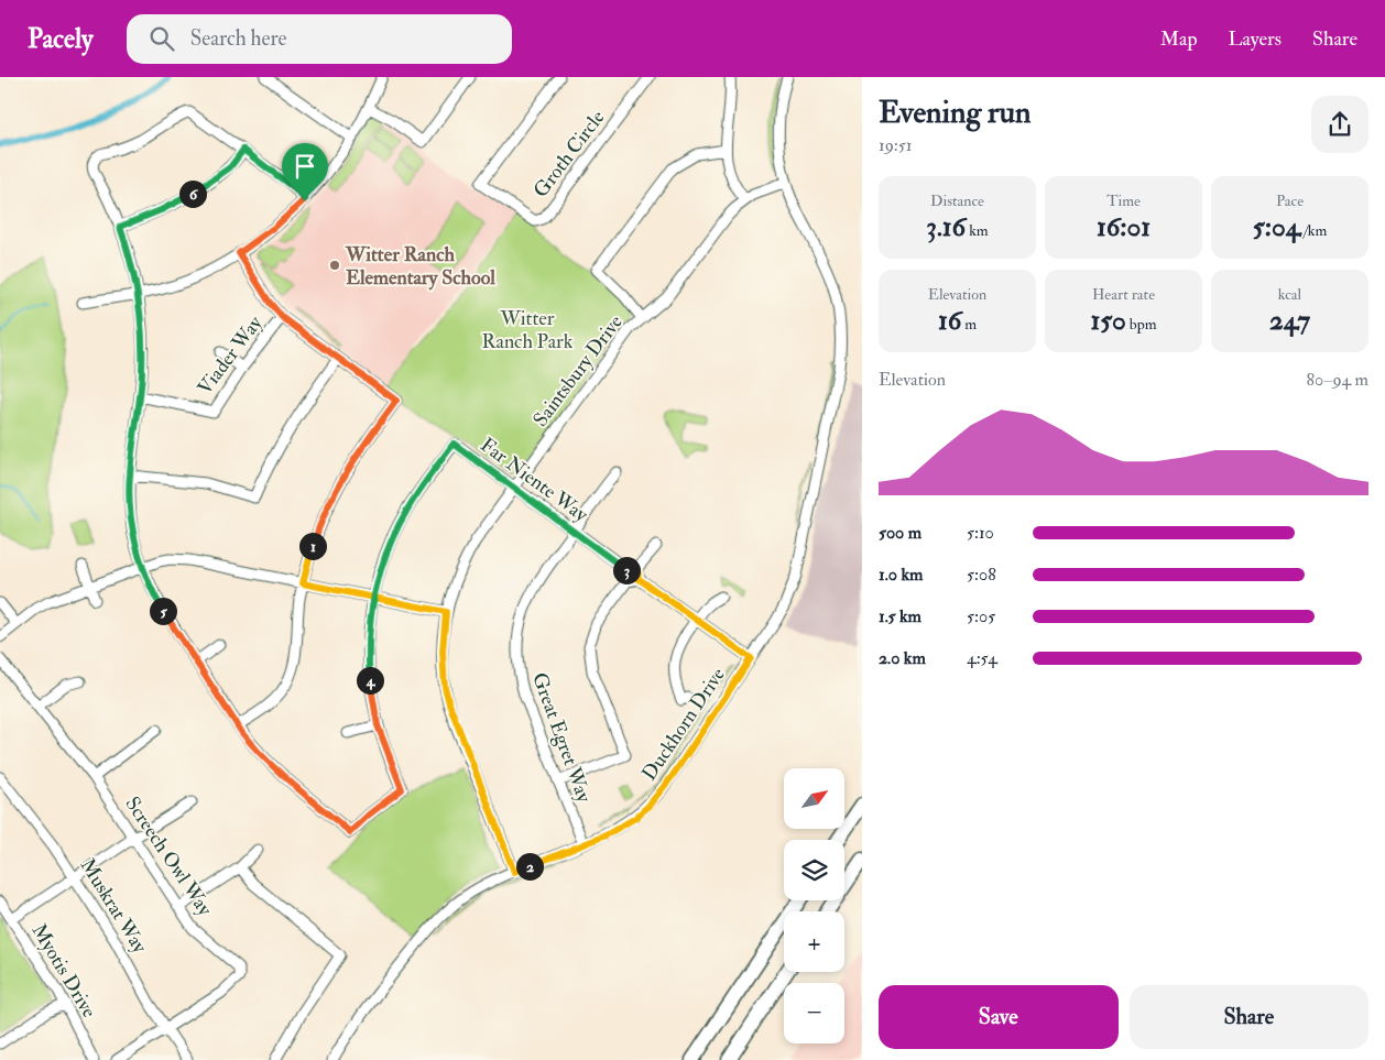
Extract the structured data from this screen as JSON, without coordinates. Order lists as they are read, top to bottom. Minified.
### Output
{"streets":{"street":["Groth Circle","Viader Way","Saintsbury Drive","Far Niente Way","Duckhorn Drive","Great Egret Way","Screech Owl Way","Muskrat Way","Myotis Drive"]},"crossings":[["Saintsbury Drive","Far Niente Way"],["Saintsbury Drive","Duckhorn Drive"],["Far Niente Way","Duckhorn Drive"],["Far Niente Way","Great Egret Way"],["Duckhorn Drive","Great Egret Way"],["Screech Owl Way","Muskrat Way"]],"parks":["Witter Ranch Park"],"places":["Witter Ranch Elementary School"],"north":"top right","page":{"header":"Pacely","search":"Search here","nav":["Map","Layers","Share"],"heading":["Evening run","19:51"],"stats":[["Distance","3.16 km"],["Time","16:01"],["Pace","5:04 /km"],["Elevation","16 m"],["Heart rate","150 bpm"],["kcal","247"]],"pins":["6","1","3","5","4","2"],"chart":["Elevation","80–94 m"],"list":[{"name":"500 m","note":"5:10"},{"name":"1.0 km","note":"5:08"},{"name":"1.5 km","note":"5:05"},{"name":"2.0 km","note":"4:54"}],"map_buttons":["+","−"],"buttons":["Save","Share"]}}
